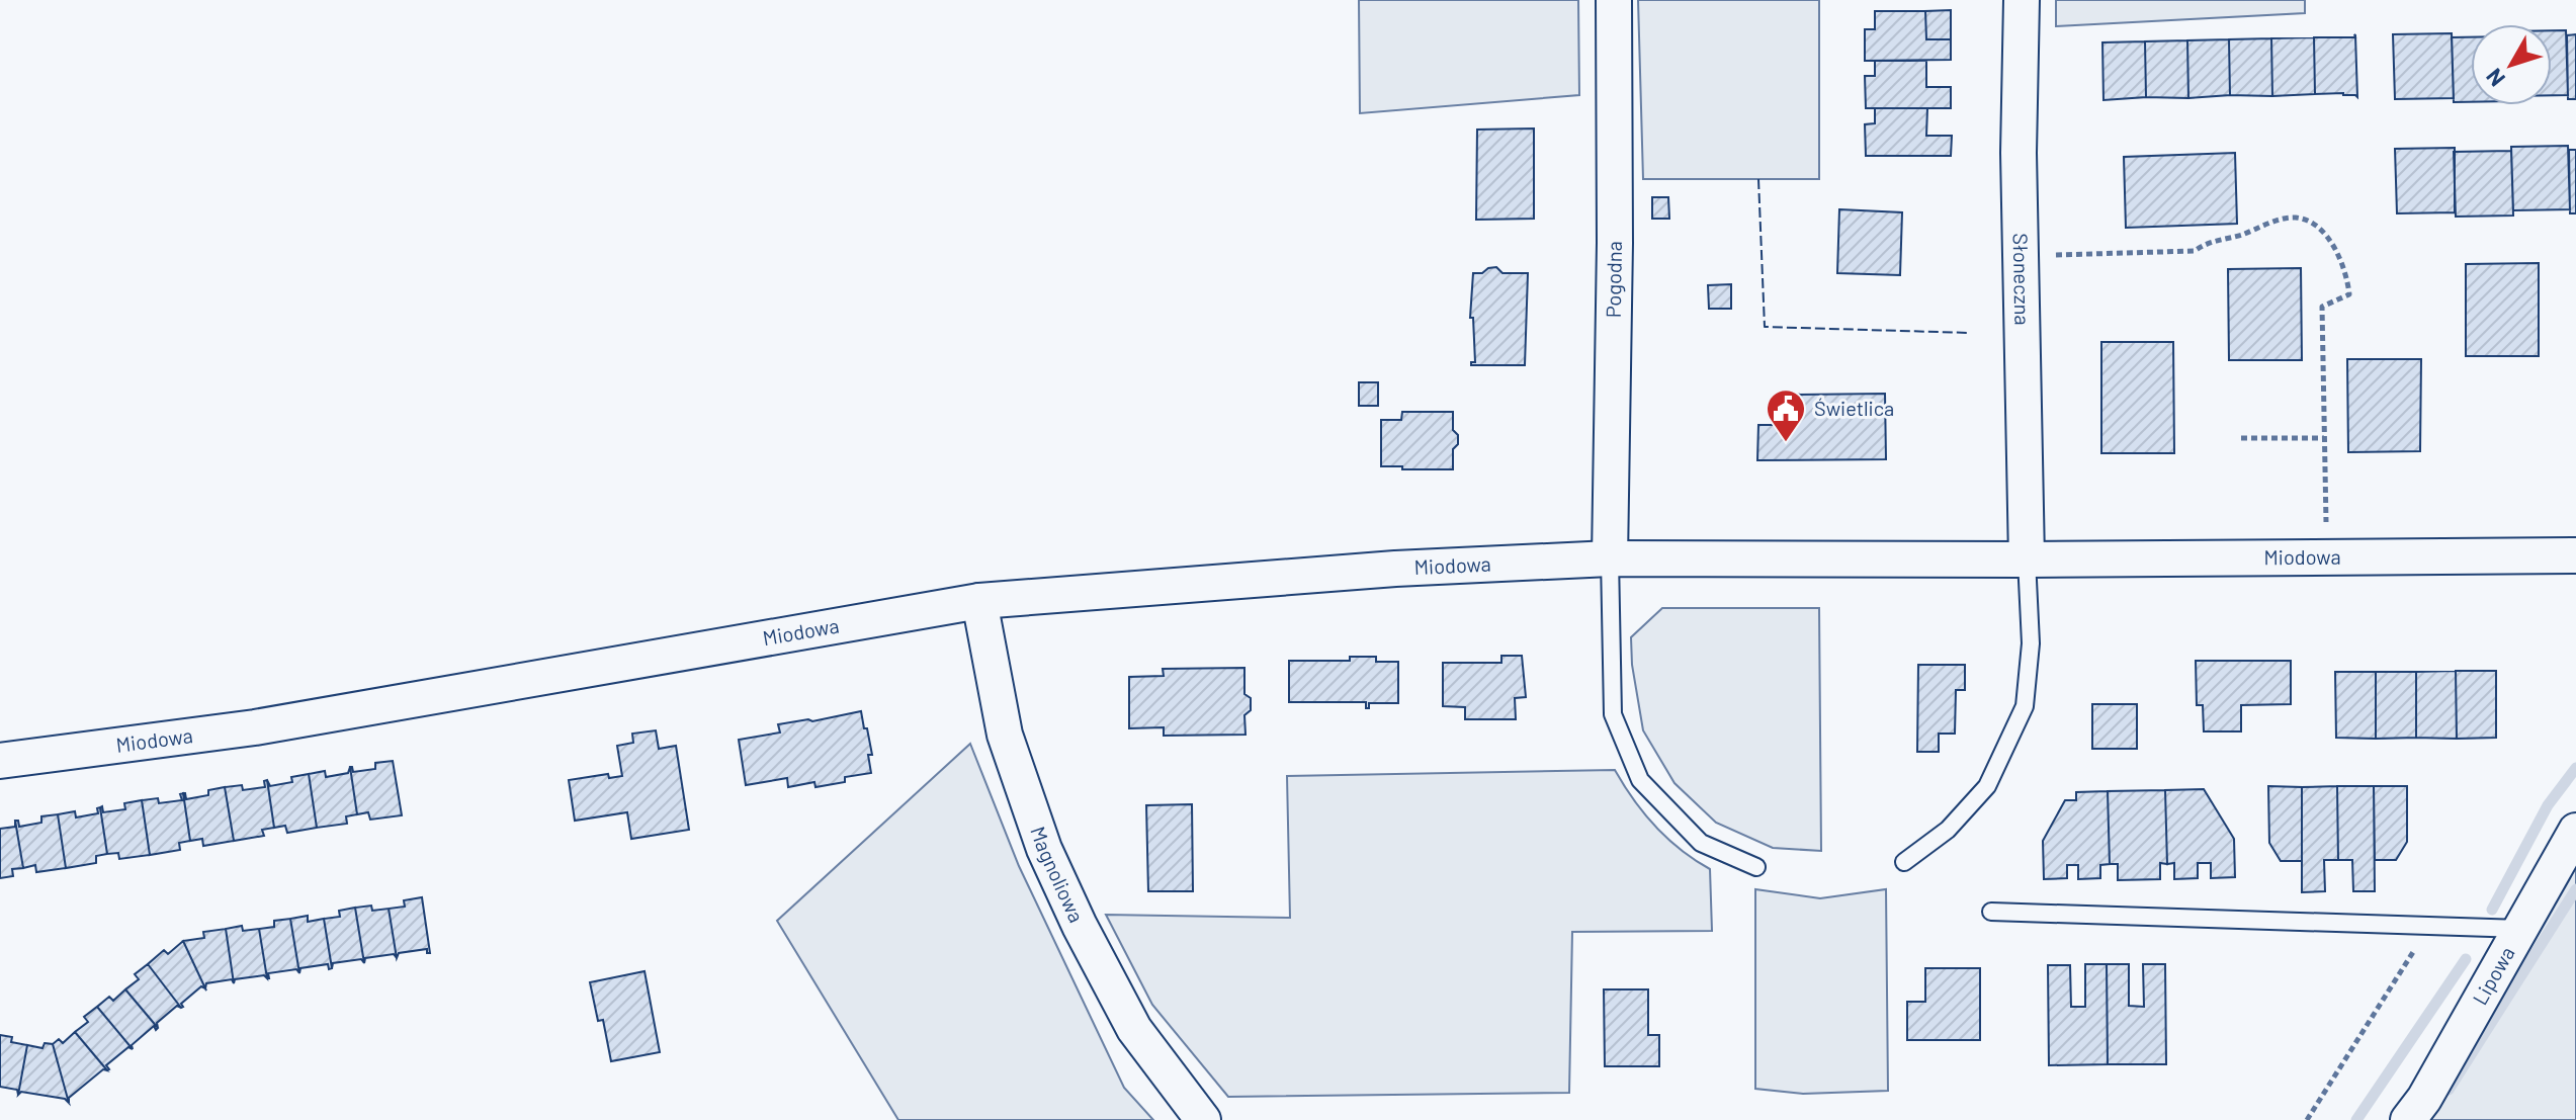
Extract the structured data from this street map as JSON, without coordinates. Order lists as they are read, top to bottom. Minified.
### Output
{"streets":{"street":["Pogodna","Słoneczna","Miodowa","Magnoliowa","Lipowa"]},"crossings":[["Pogodna","Miodowa"],["Słoneczna","Miodowa"],["Miodowa","Magnoliowa"]],"places":{"public building":["Świetlica"]},"north":"bottom left"}
